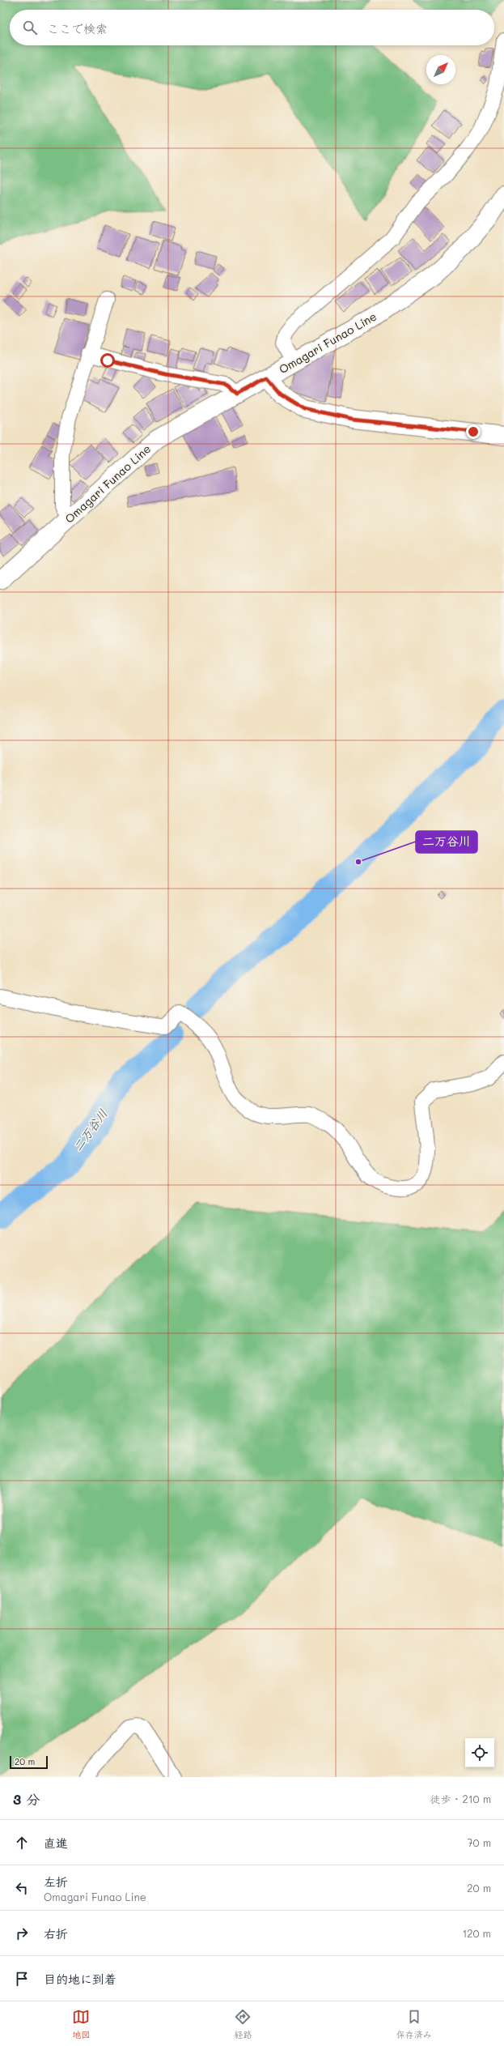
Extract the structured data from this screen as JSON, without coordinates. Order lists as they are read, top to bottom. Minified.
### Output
{"streets":{"main road":["Omagari Funao Line"]},"water":["二万谷川"],"places":["二万谷川"],"scale_bar":"20 m","north":"top right","page":{"search":"ここで検索","scale":"20 m","heading":["3 分","徒歩 · 210 m"],"list":[["直進","70 m"],["左折","Omagari Funao Line","20 m"],["右折","120 m"],"目的地に到着"],"nav":["地図","経路","保存済み"]}}
